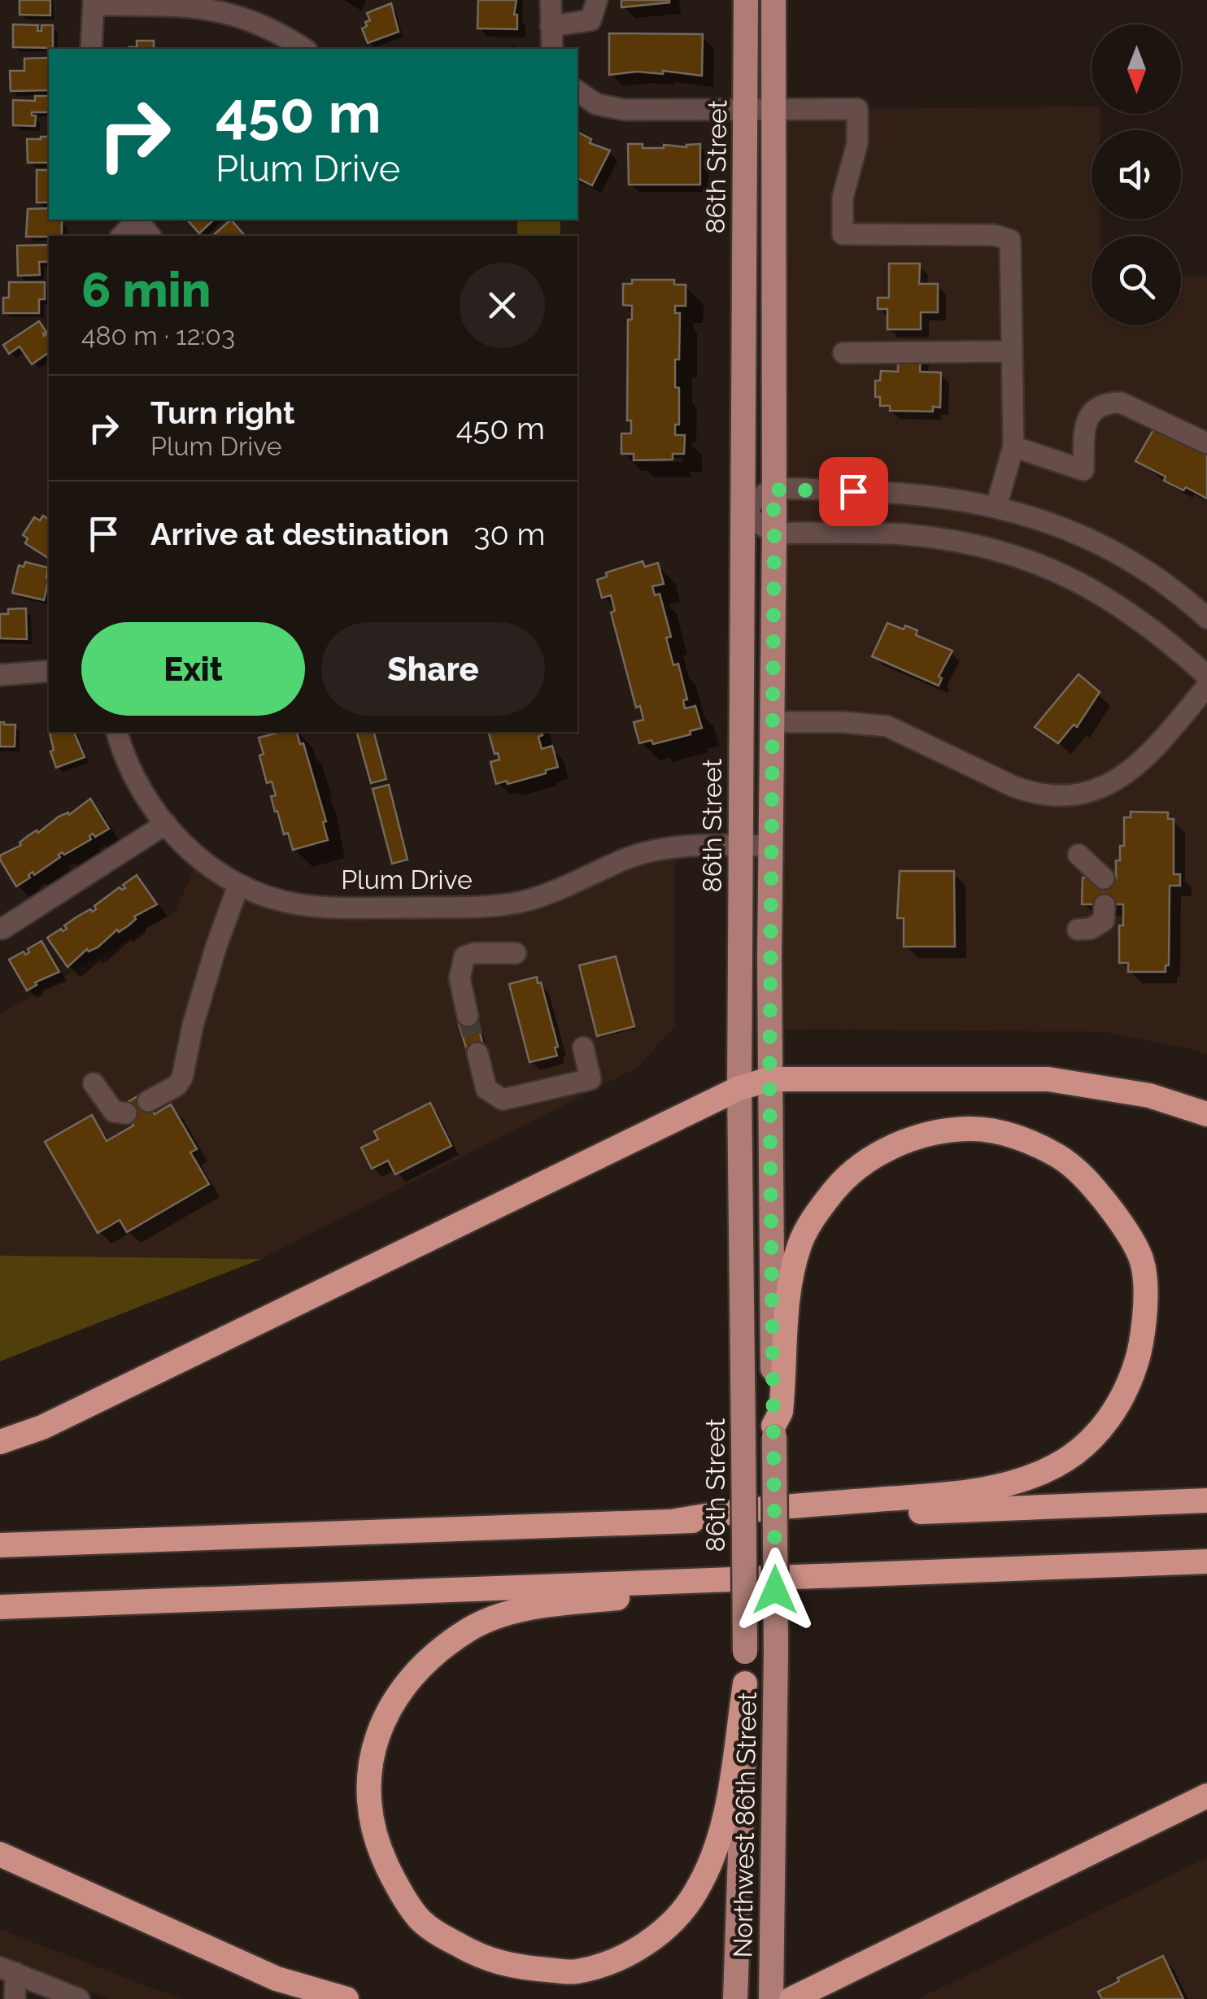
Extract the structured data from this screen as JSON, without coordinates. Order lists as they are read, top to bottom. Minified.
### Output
{"streets":{"main road":["86th Street","Northwest 86th Street"],"street":["Plum Drive"]},"crossings":[["86th Street","Plum Drive"],["86th Street","Northwest 86th Street"]],"north":"bottom","page":{"turn":["450 m","Plum Drive"],"heading":["6 min","480 m · 12:03"],"list":[{"name":"Turn right","note":"Plum Drive","value":"450 m"},{"name":"Arrive at destination","value":"30 m"}],"buttons":["Exit","Share"]}}
